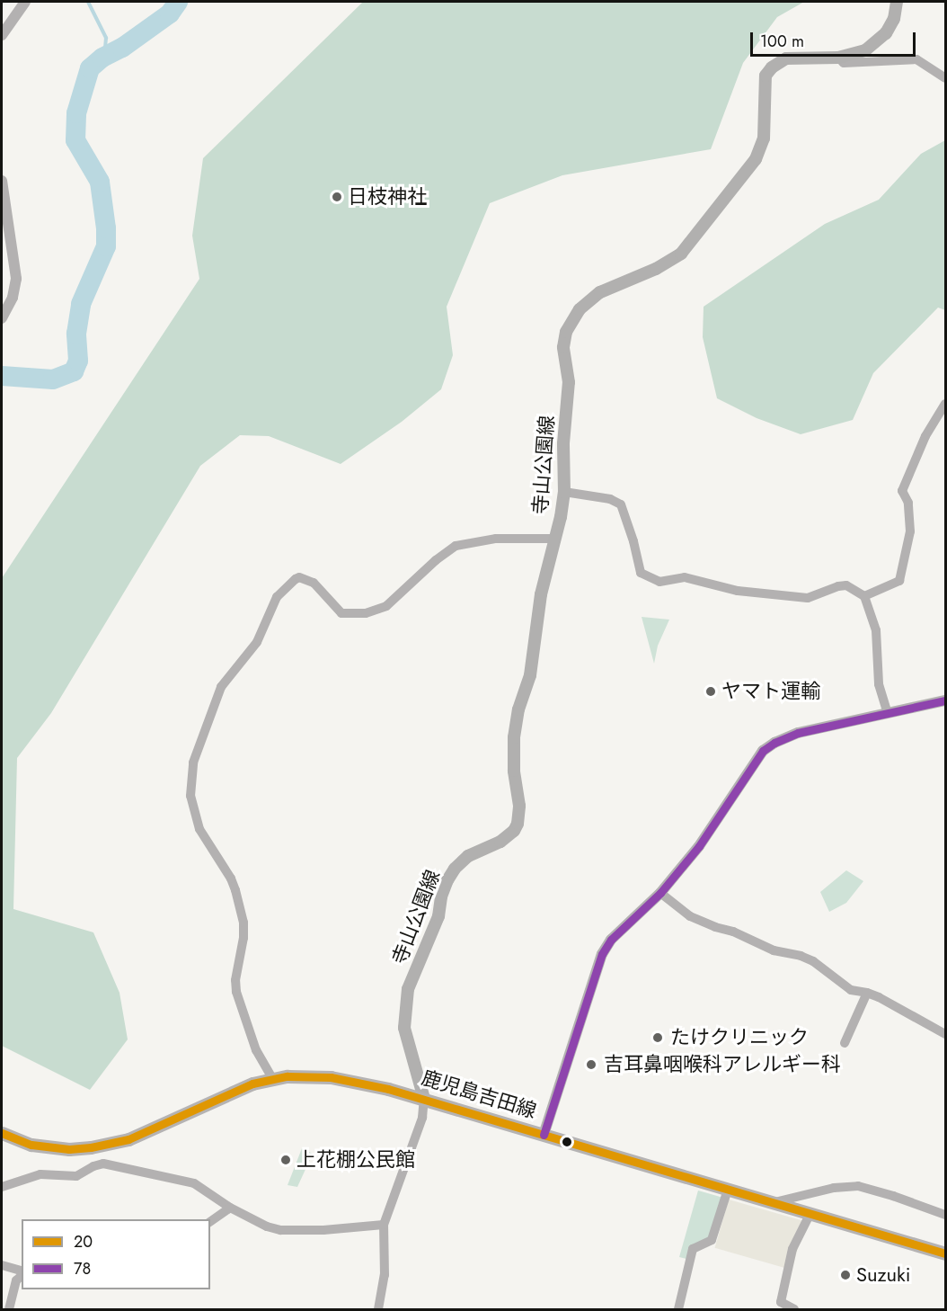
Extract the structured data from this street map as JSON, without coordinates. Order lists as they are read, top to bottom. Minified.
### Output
{"streets":{"main road":["寺山公園線","鹿児島吉田線"]},"crossings":[["寺山公園線","鹿児島吉田線"]],"places":["日枝神社","ヤマト運輸","たけクリニック","吉耳鼻咽喉科アレルギー科","上花棚公民館","Suzuki"],"lines":["transit line 78","transit line 20"],"legend":["20","78"],"scale_bar":"100 m"}
